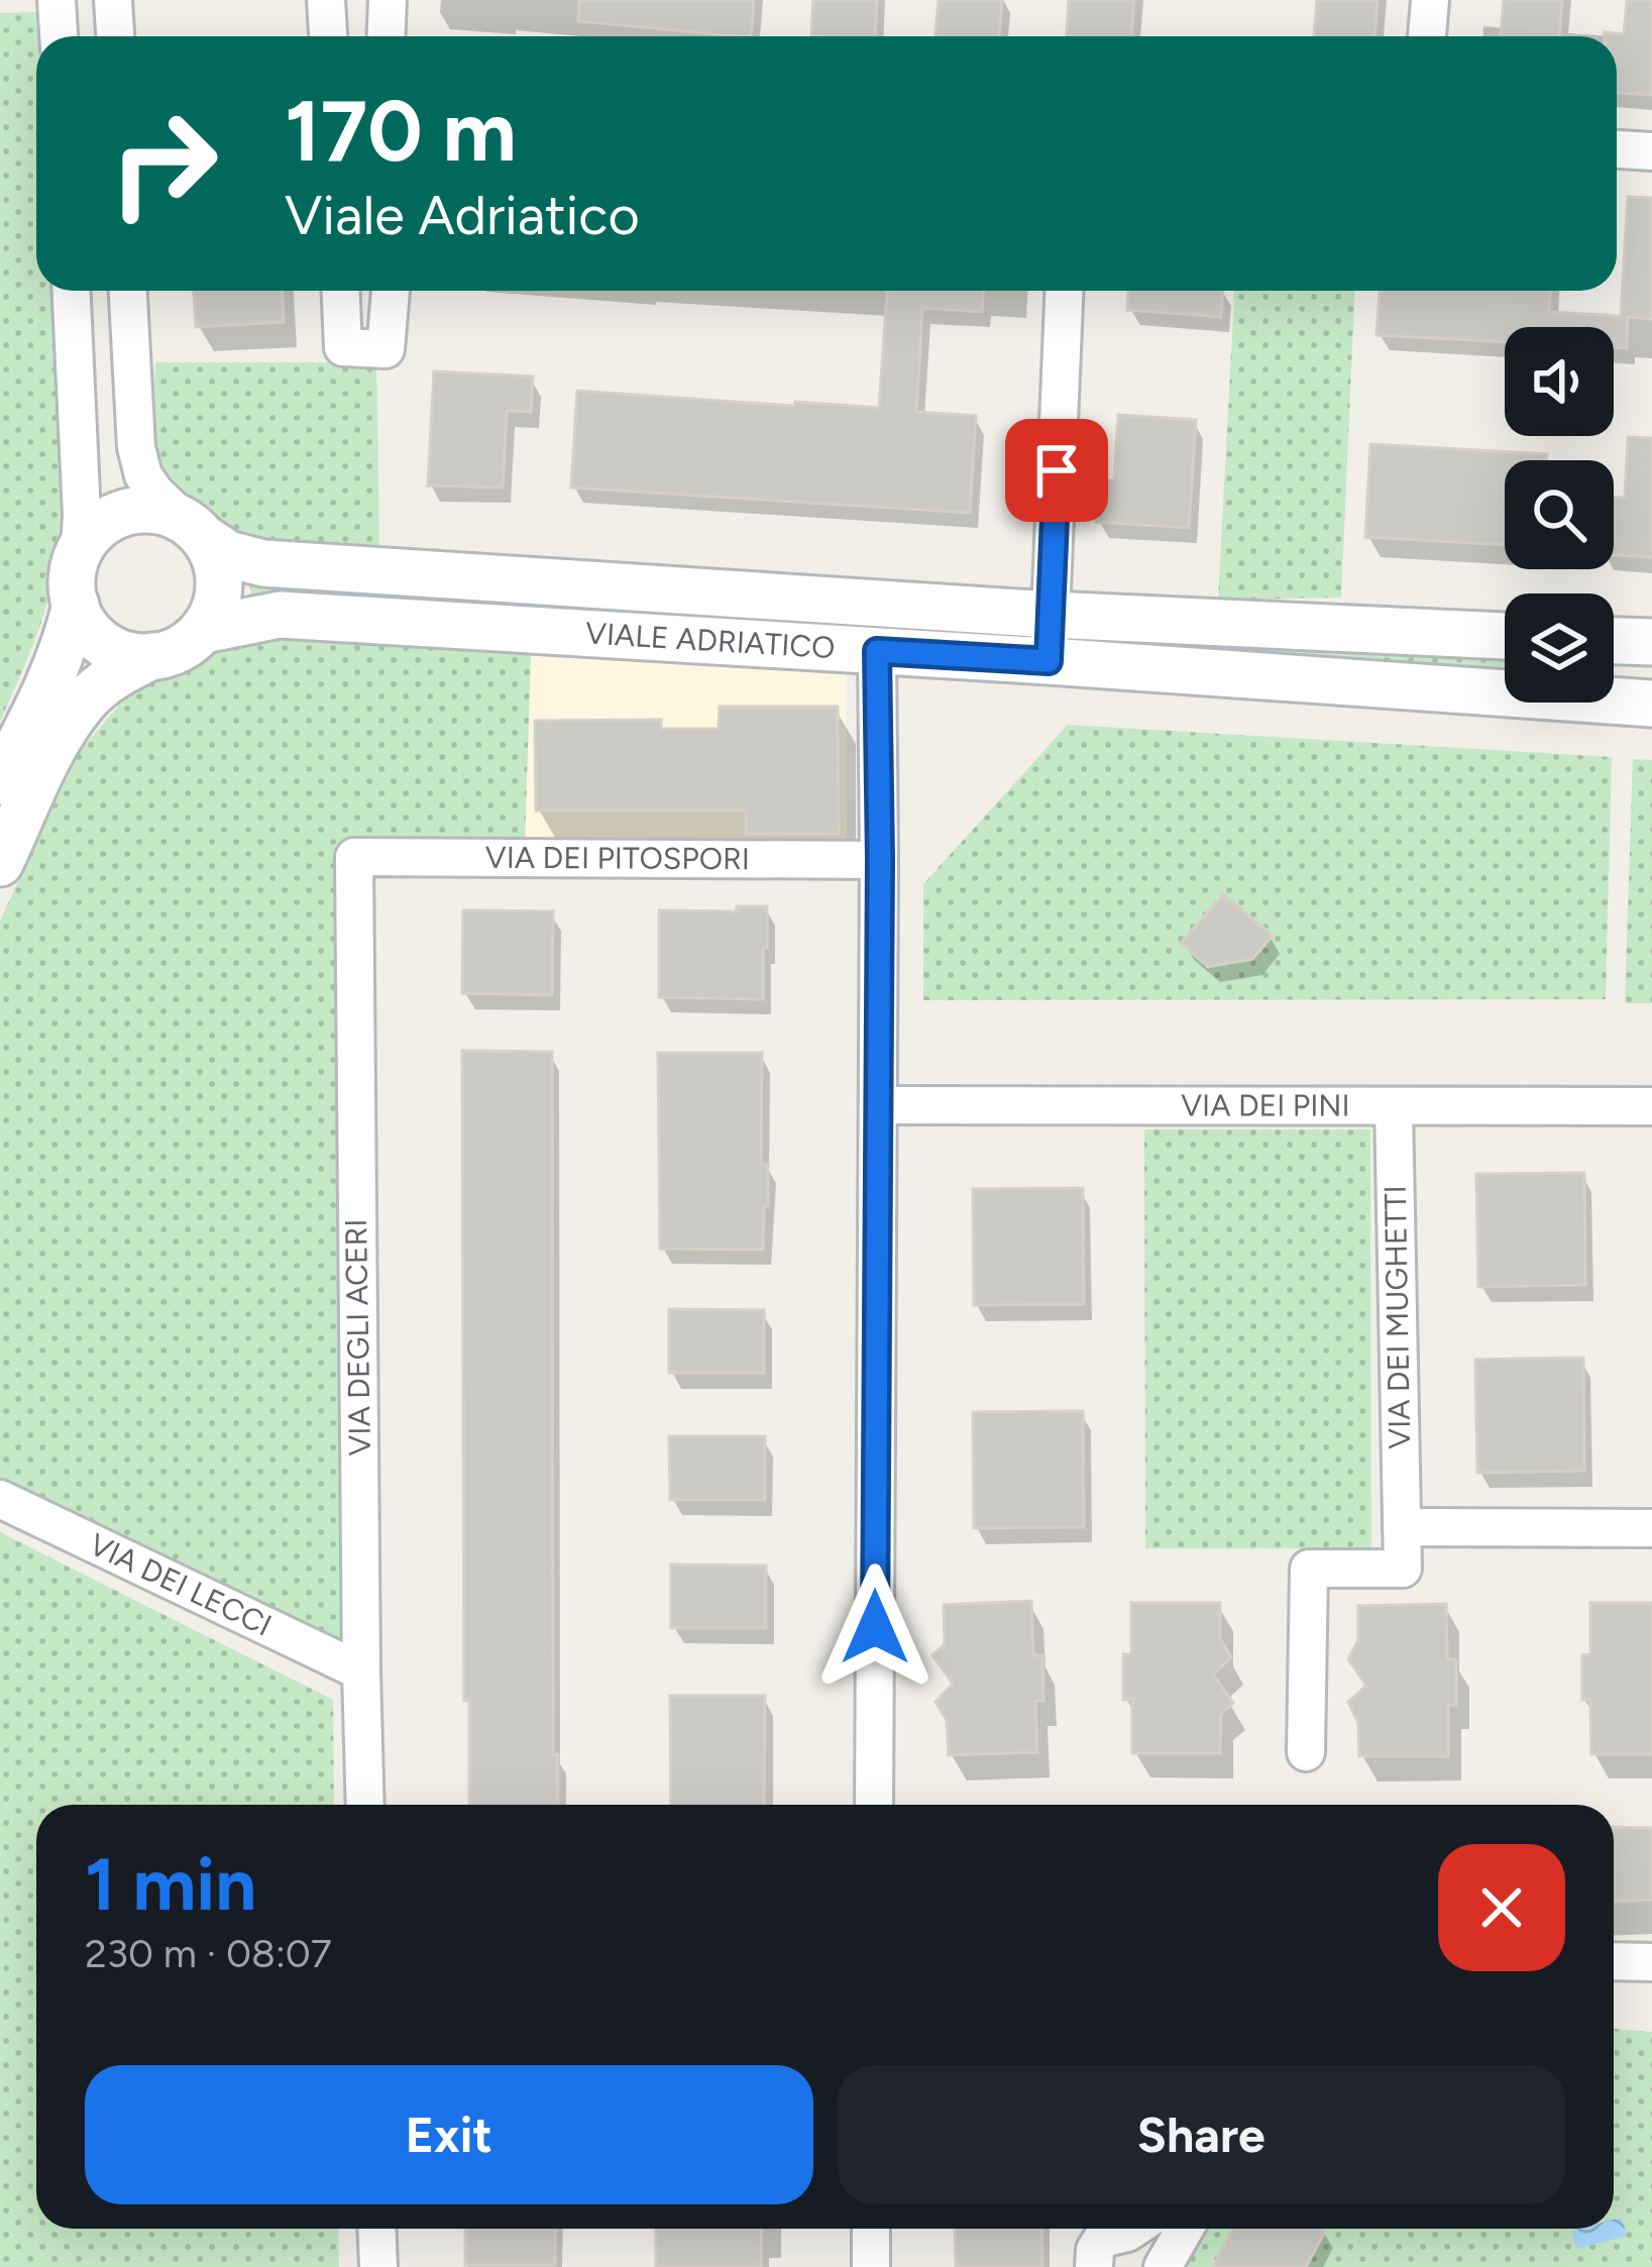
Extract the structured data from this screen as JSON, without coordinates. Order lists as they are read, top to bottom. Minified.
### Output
{"streets":{"street":["VIALE ADRIATICO","VIA DEI PITOSPORI","VIA DEI PINI","VIA DEI MUGHETTI","VIA DEGLI ACERI","VIA DEI LECCI"]},"crossings":[["VIA DEI PITOSPORI","VIA DEGLI ACERI"],["VIA DEI PINI","VIA DEI MUGHETTI"],["VIA DEGLI ACERI","VIA DEI LECCI"]],"page":{"turn":["170 m","Viale Adriatico"],"heading":["1 min","230 m · 08:07"],"buttons":["Exit","Share"]}}
